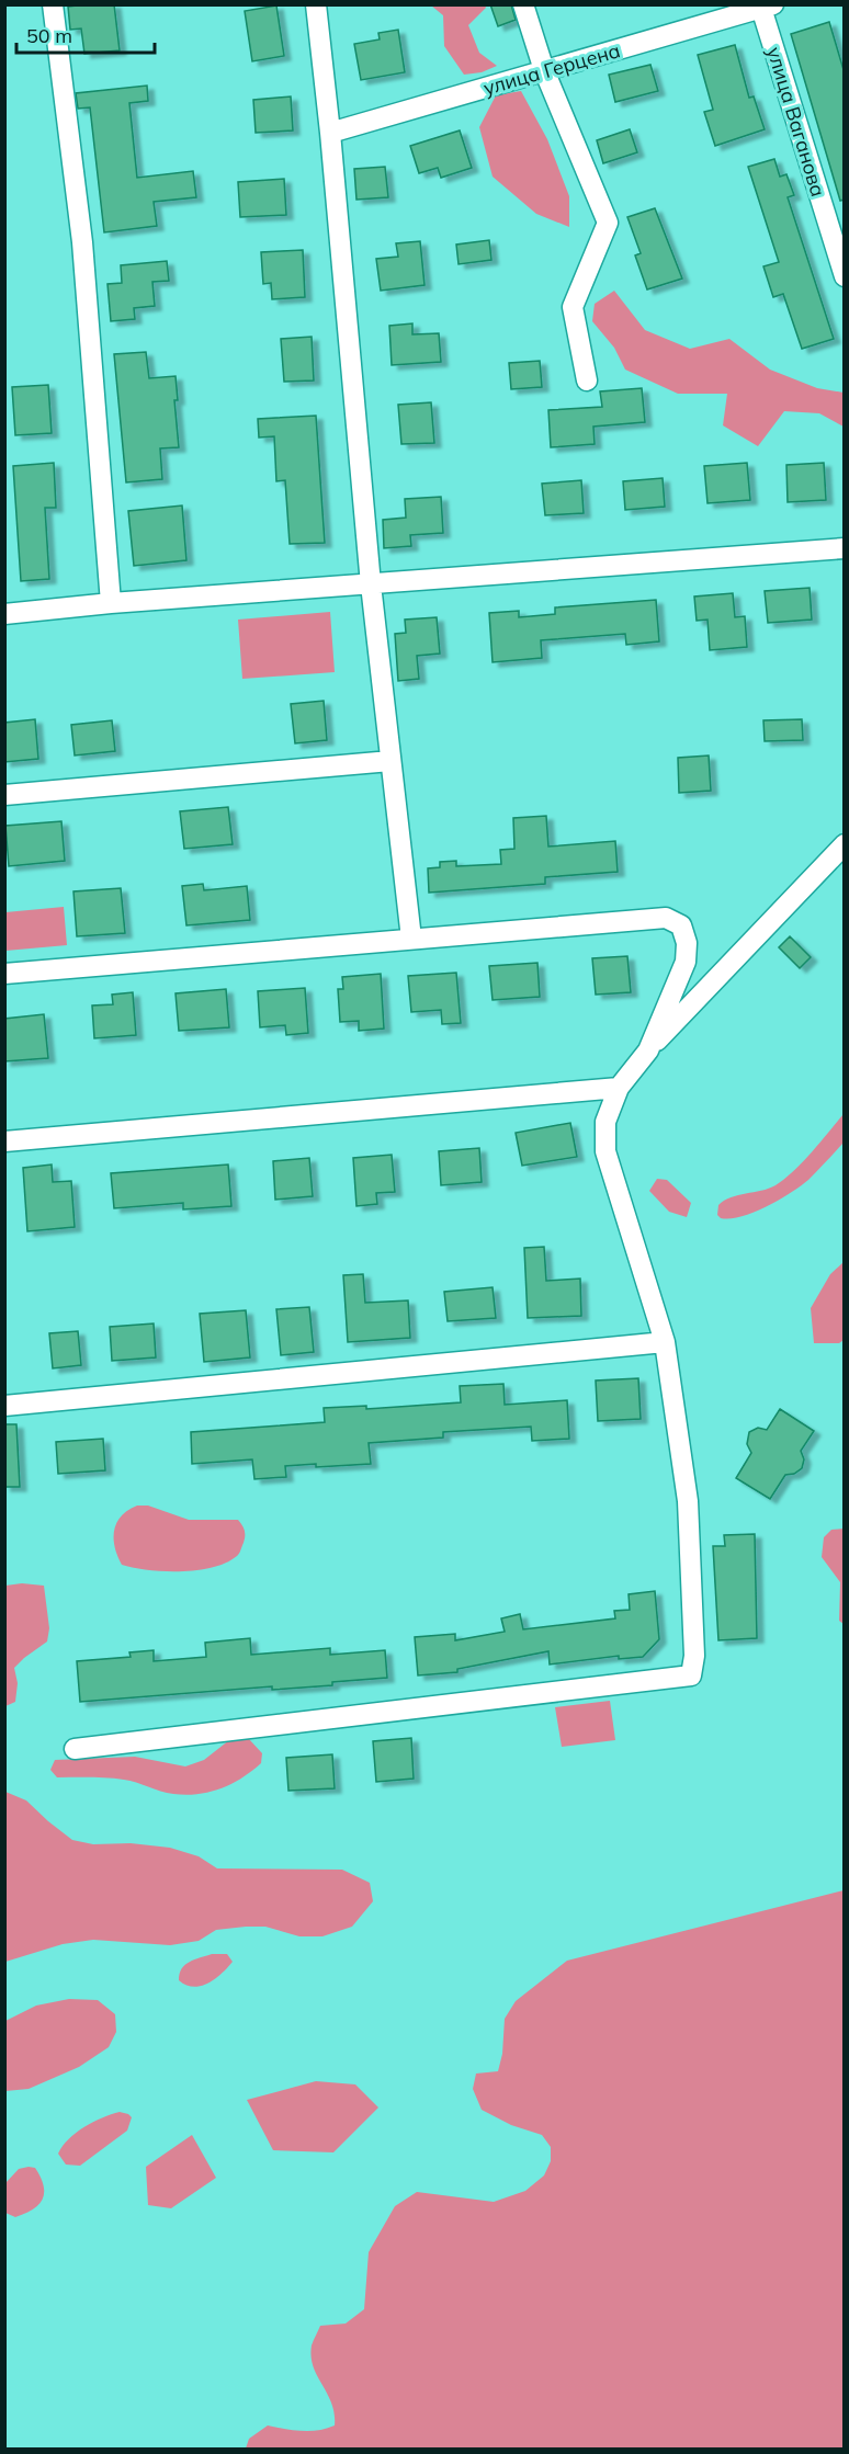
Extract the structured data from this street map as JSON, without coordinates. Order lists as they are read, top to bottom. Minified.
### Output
{"streets":{"street":["улица Герцена","улица Ваганова"]},"crossings":[["улица Герцена","улица Ваганова"]],"scale_bar":"50 m"}
